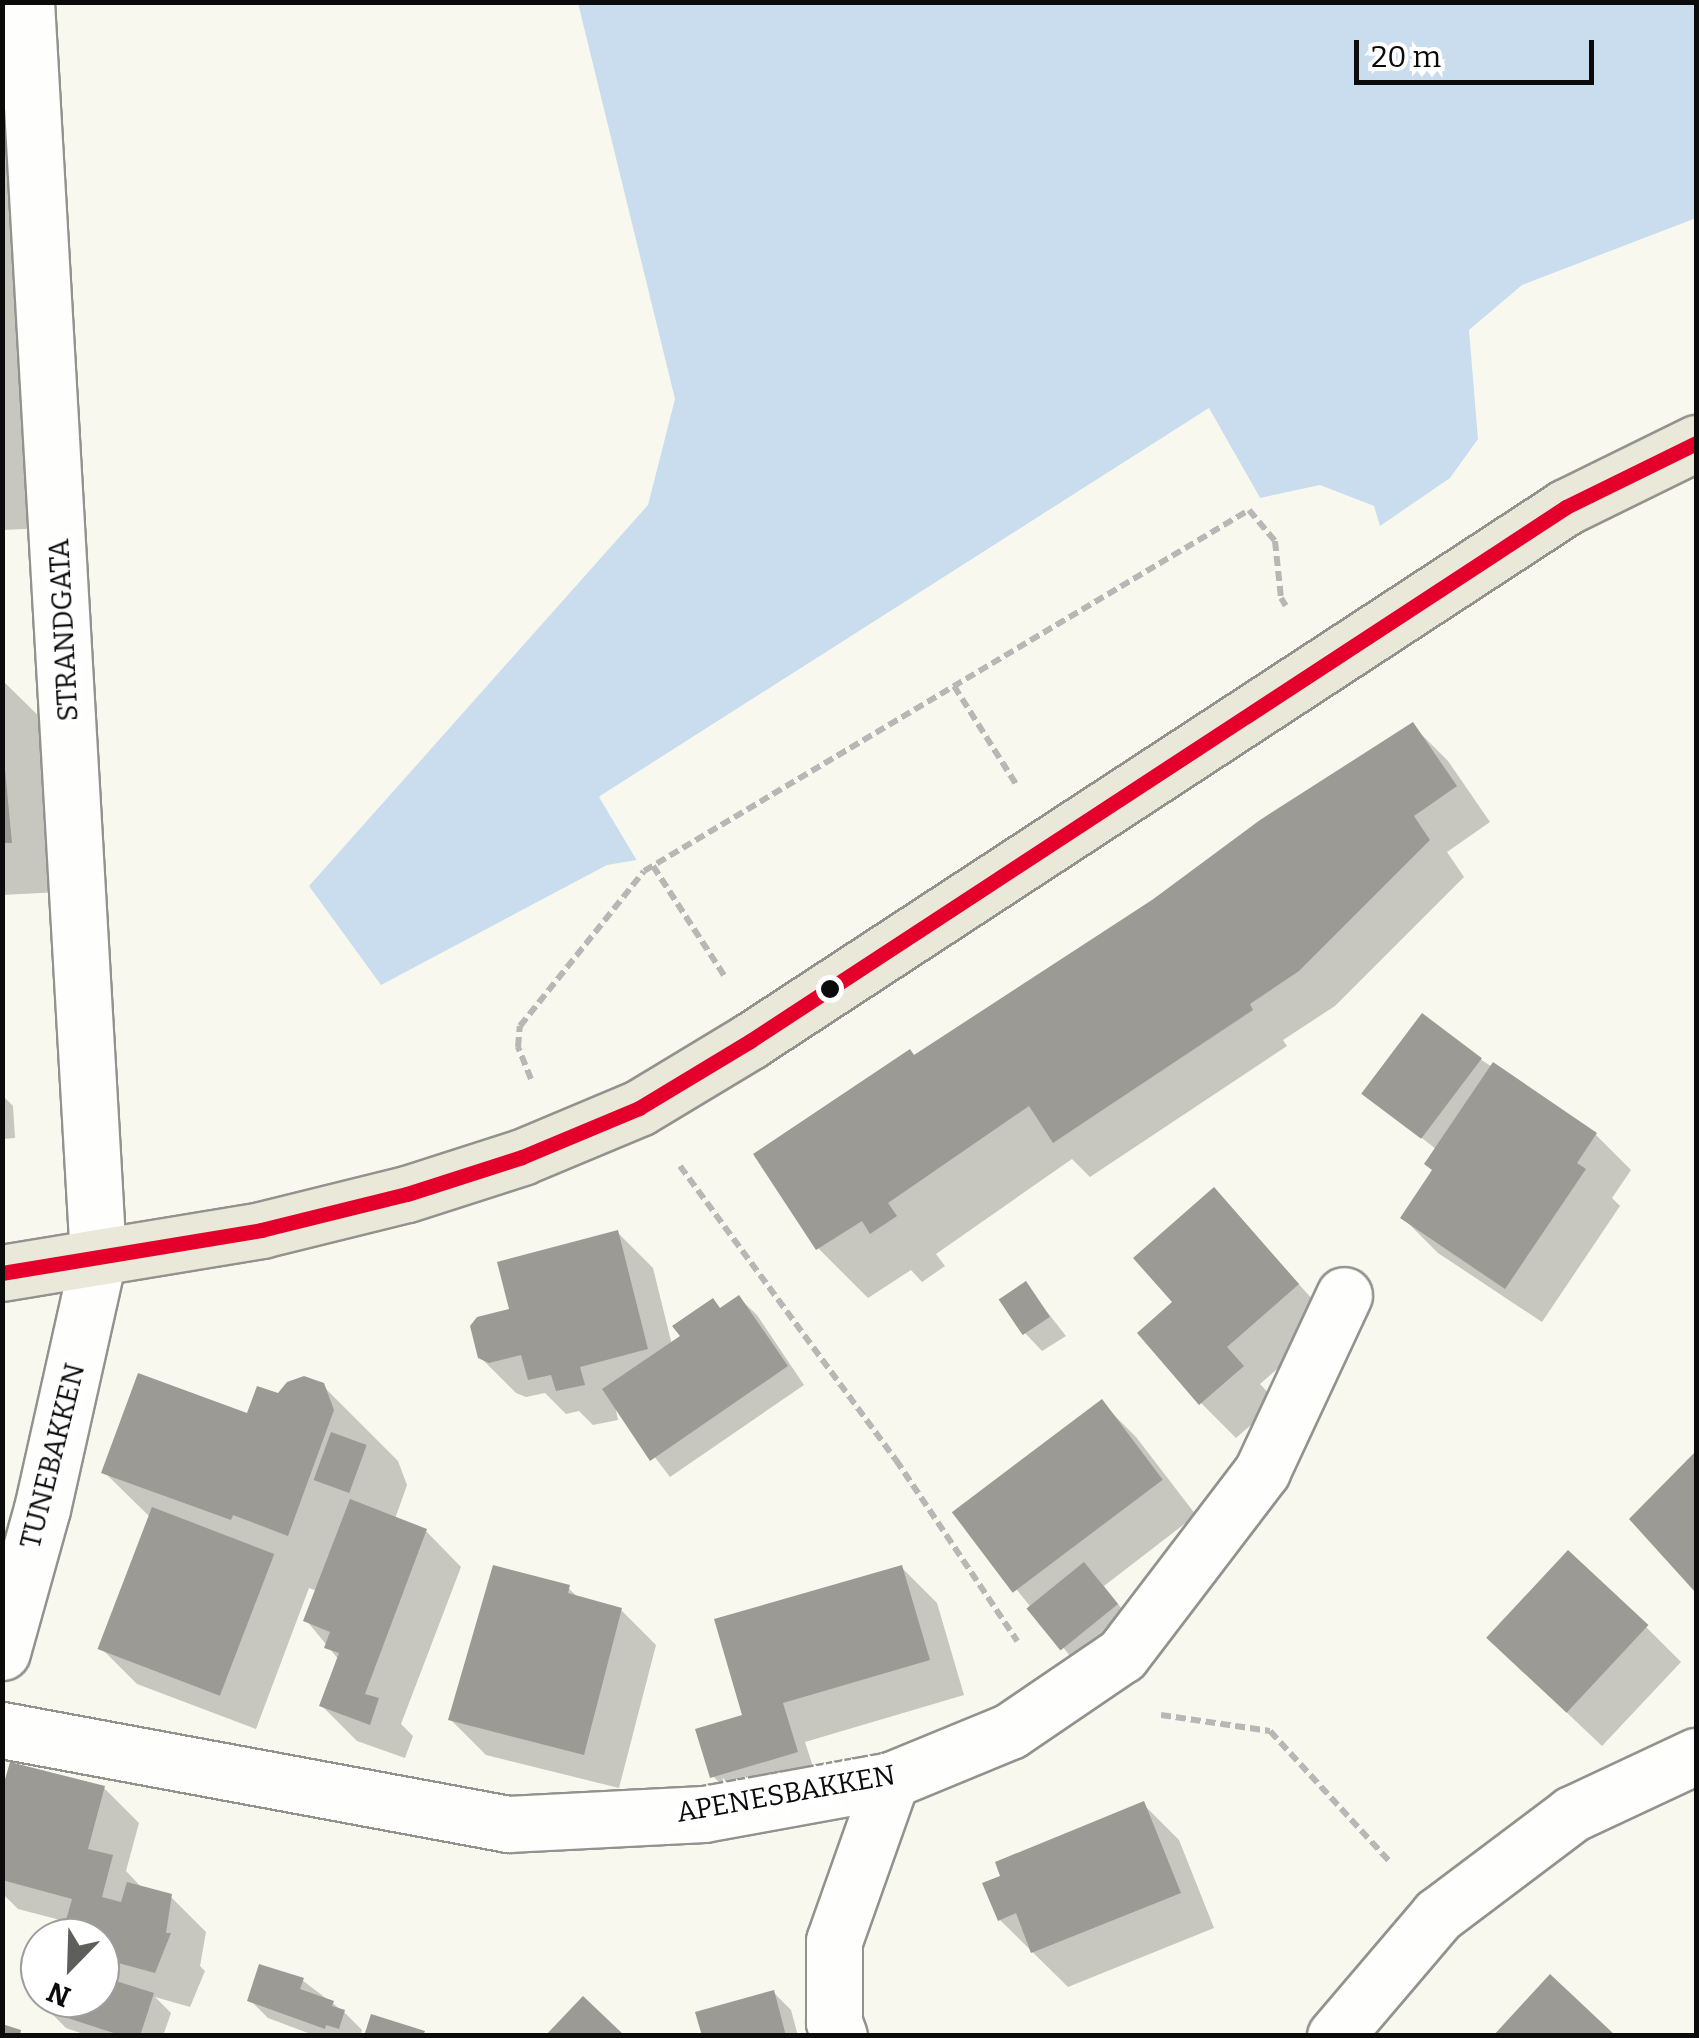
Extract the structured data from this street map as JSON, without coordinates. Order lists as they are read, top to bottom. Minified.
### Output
{"streets":{"street":["STRANDGATA","TUNEBAKKEN","APENESBAKKEN"]},"crossings":[["STRANDGATA","TUNEBAKKEN"]],"scale_bar":"20 m","north":"bottom left"}
